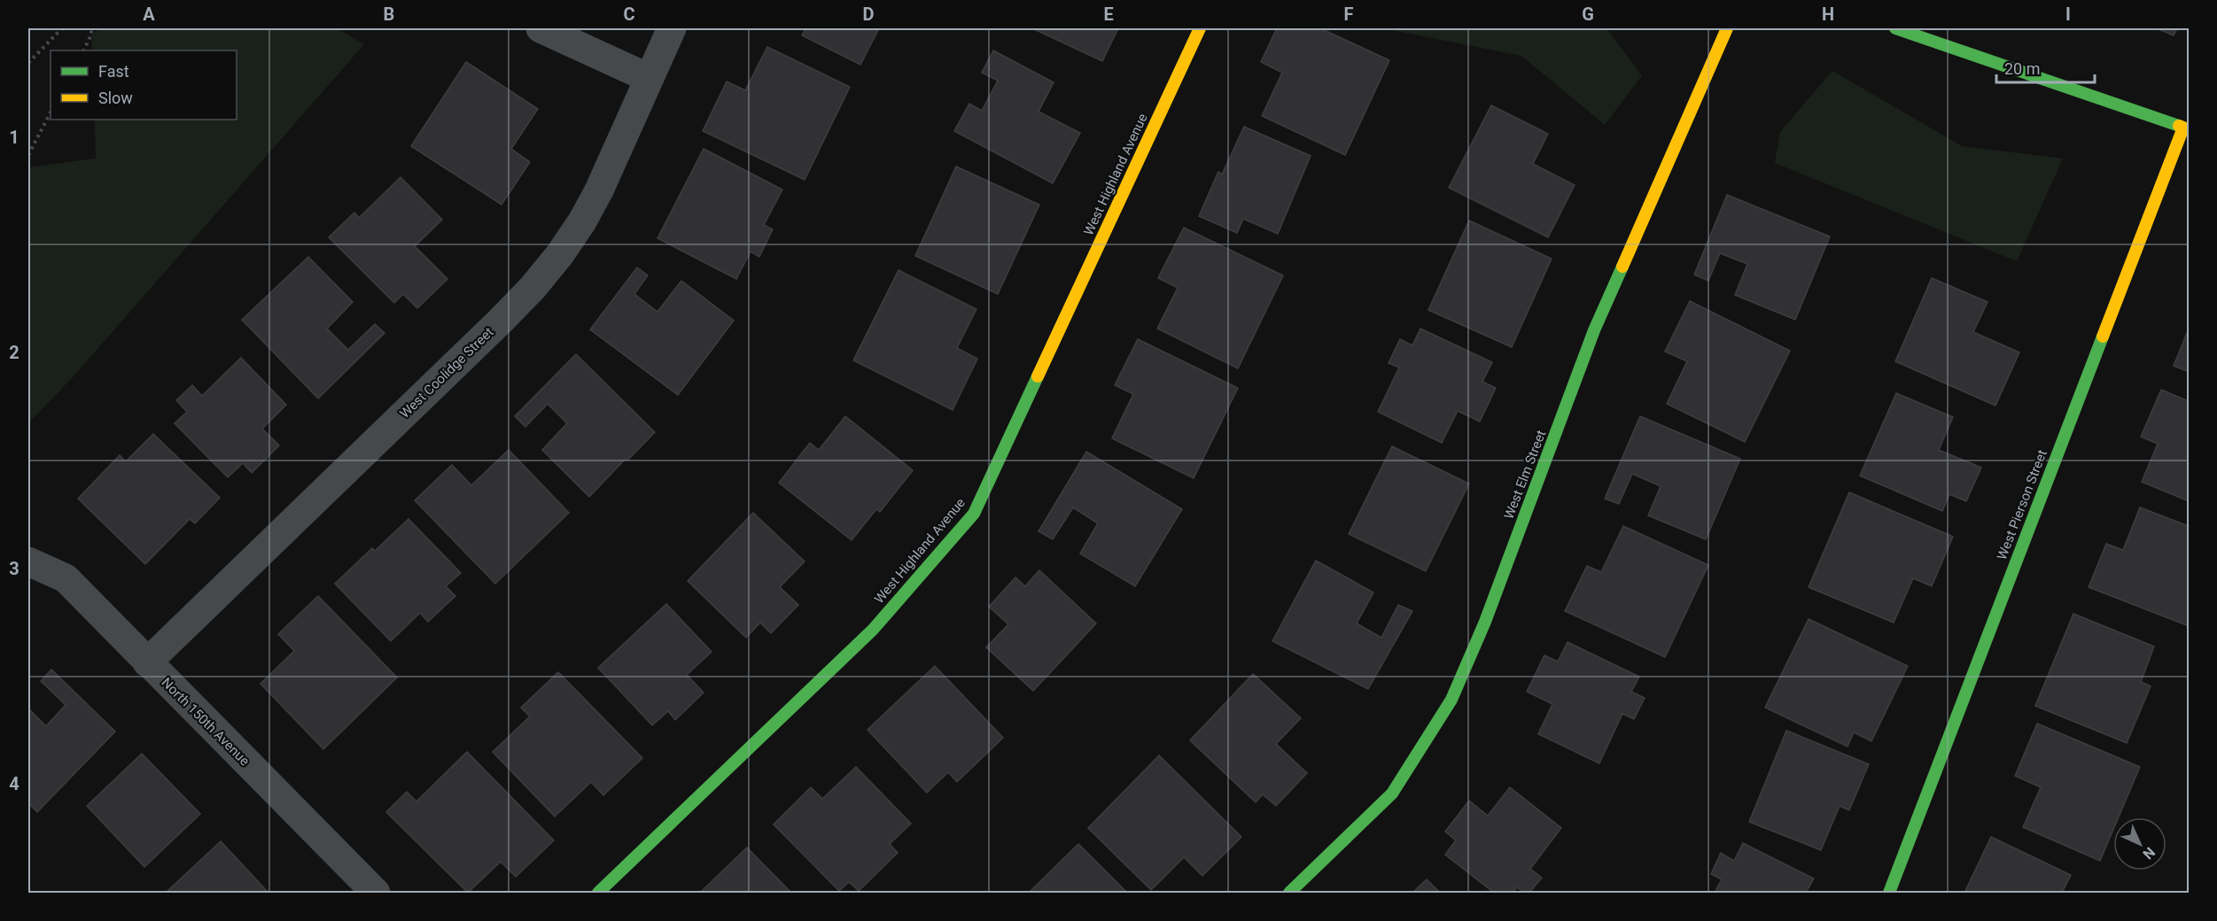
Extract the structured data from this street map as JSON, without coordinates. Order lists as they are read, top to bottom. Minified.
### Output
{"streets":{"street":["West Highland Avenue","West Coolidge Street","West Elm Street","West Pierson Street","North 150th Avenue"]},"crossings":[["West Coolidge Street","North 150th Avenue"]],"legend":["Fast","Slow"],"scale_bar":"20 m","north":"bottom right","grid":{"columns":["A","B","C","D","E","F","G","H","I"],"rows":["1","2","3","4"]}}
